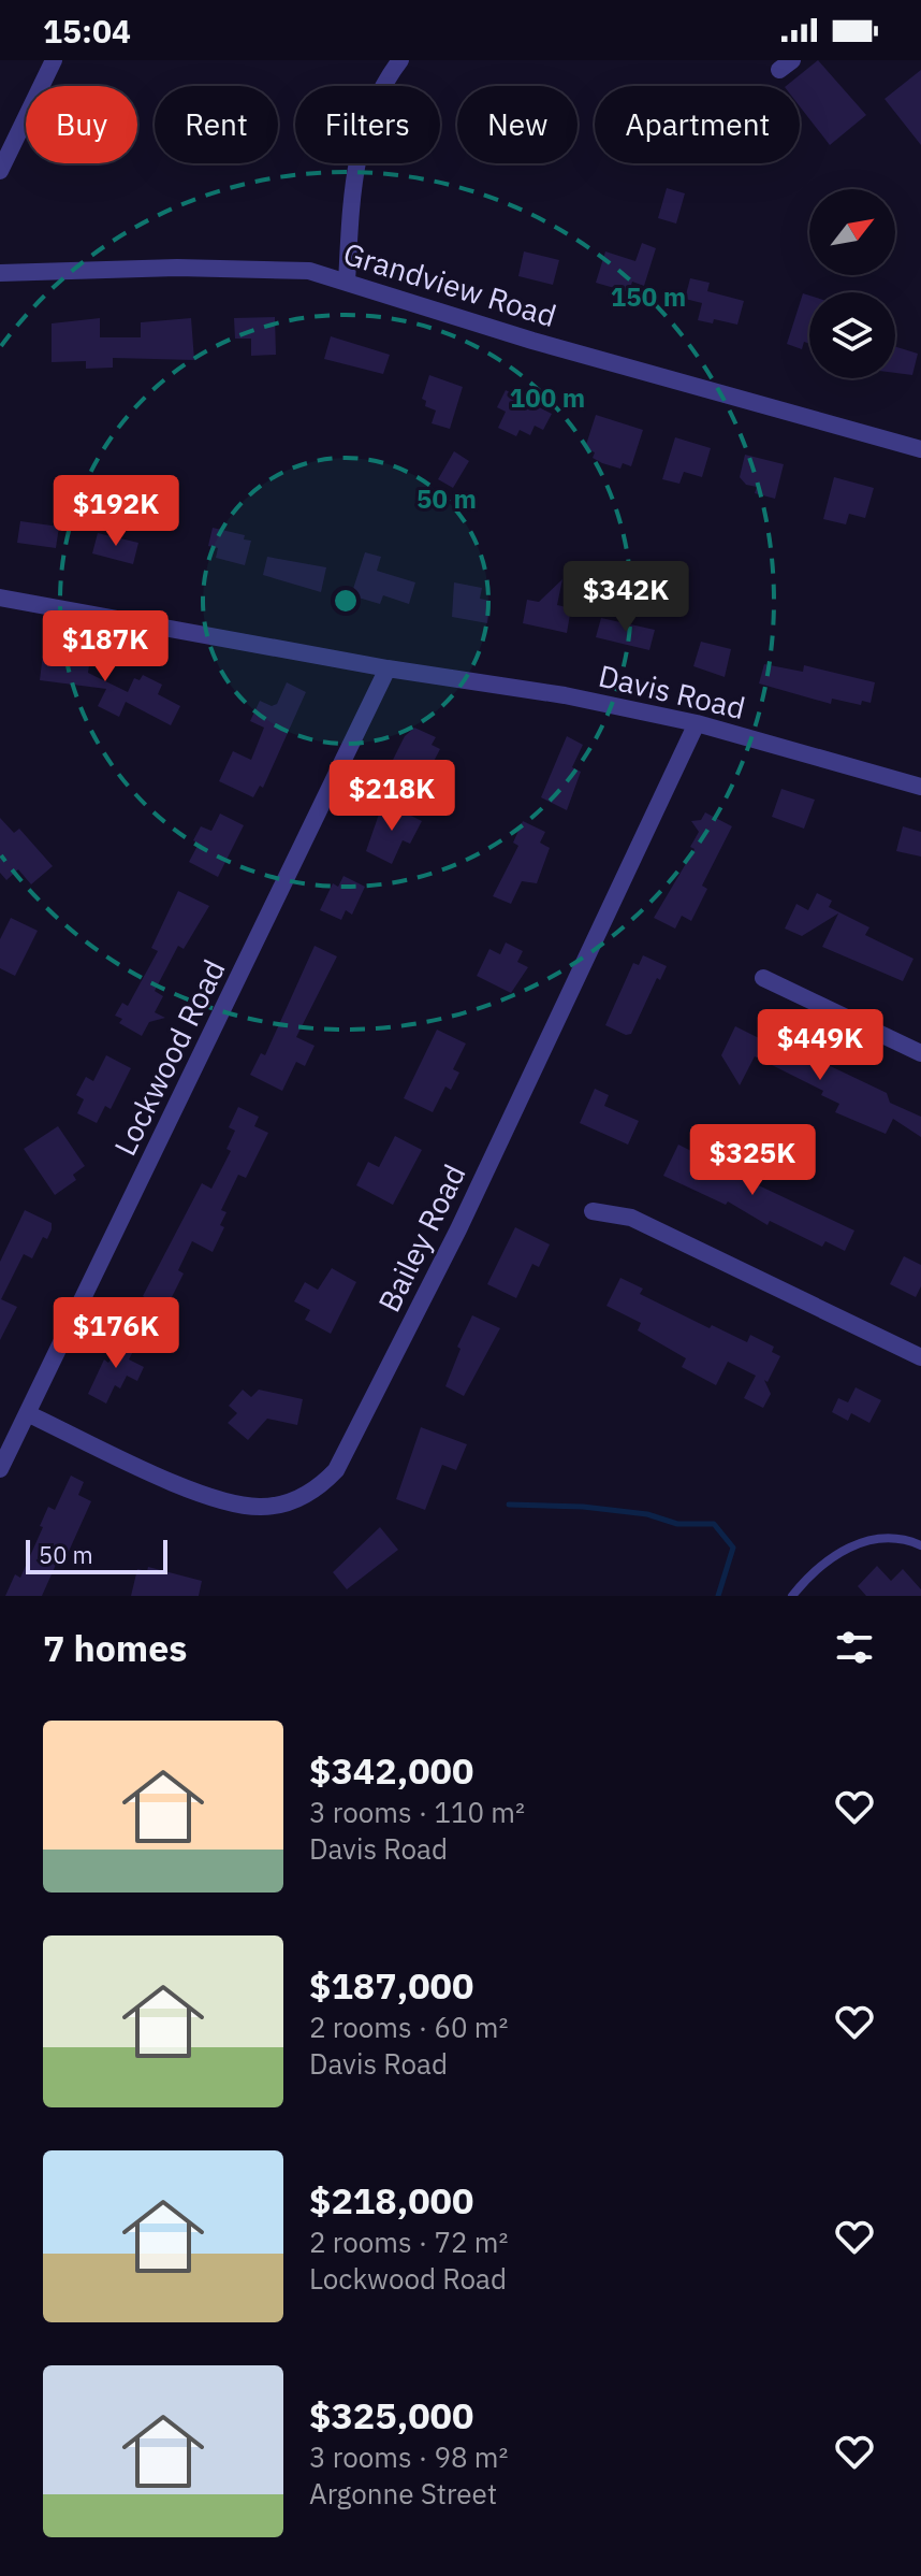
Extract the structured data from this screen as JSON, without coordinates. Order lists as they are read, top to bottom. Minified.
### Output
{"streets":{"street":["Grandview Road","Davis Road","Lockwood Road","Bailey Road"]},"crossings":[["Davis Road","Lockwood Road"],["Davis Road","Bailey Road"],["Lockwood Road","Bailey Road"]],"scale_bar":"50 m","north":"top right","page":{"status":"15:04","chip":["Buy","Rent","Filters","New","Apartment"],"price":["$192K","$342K","$187K","$218K","$449K","$325K","$176K"],"scale":"50 m","heading":"7 homes","list":[{"name":"$342,000","note":"3 rooms · 110 m² · Davis Road"},{"name":"$187,000","note":"2 rooms · 60 m² · Davis Road"},{"name":"$218,000","note":"2 rooms · 72 m² · Lockwood Road"},{"name":"$325,000","note":"3 rooms · 98 m² · Argonne Street"}]},"rings":["150 m","100 m","50 m"]}
